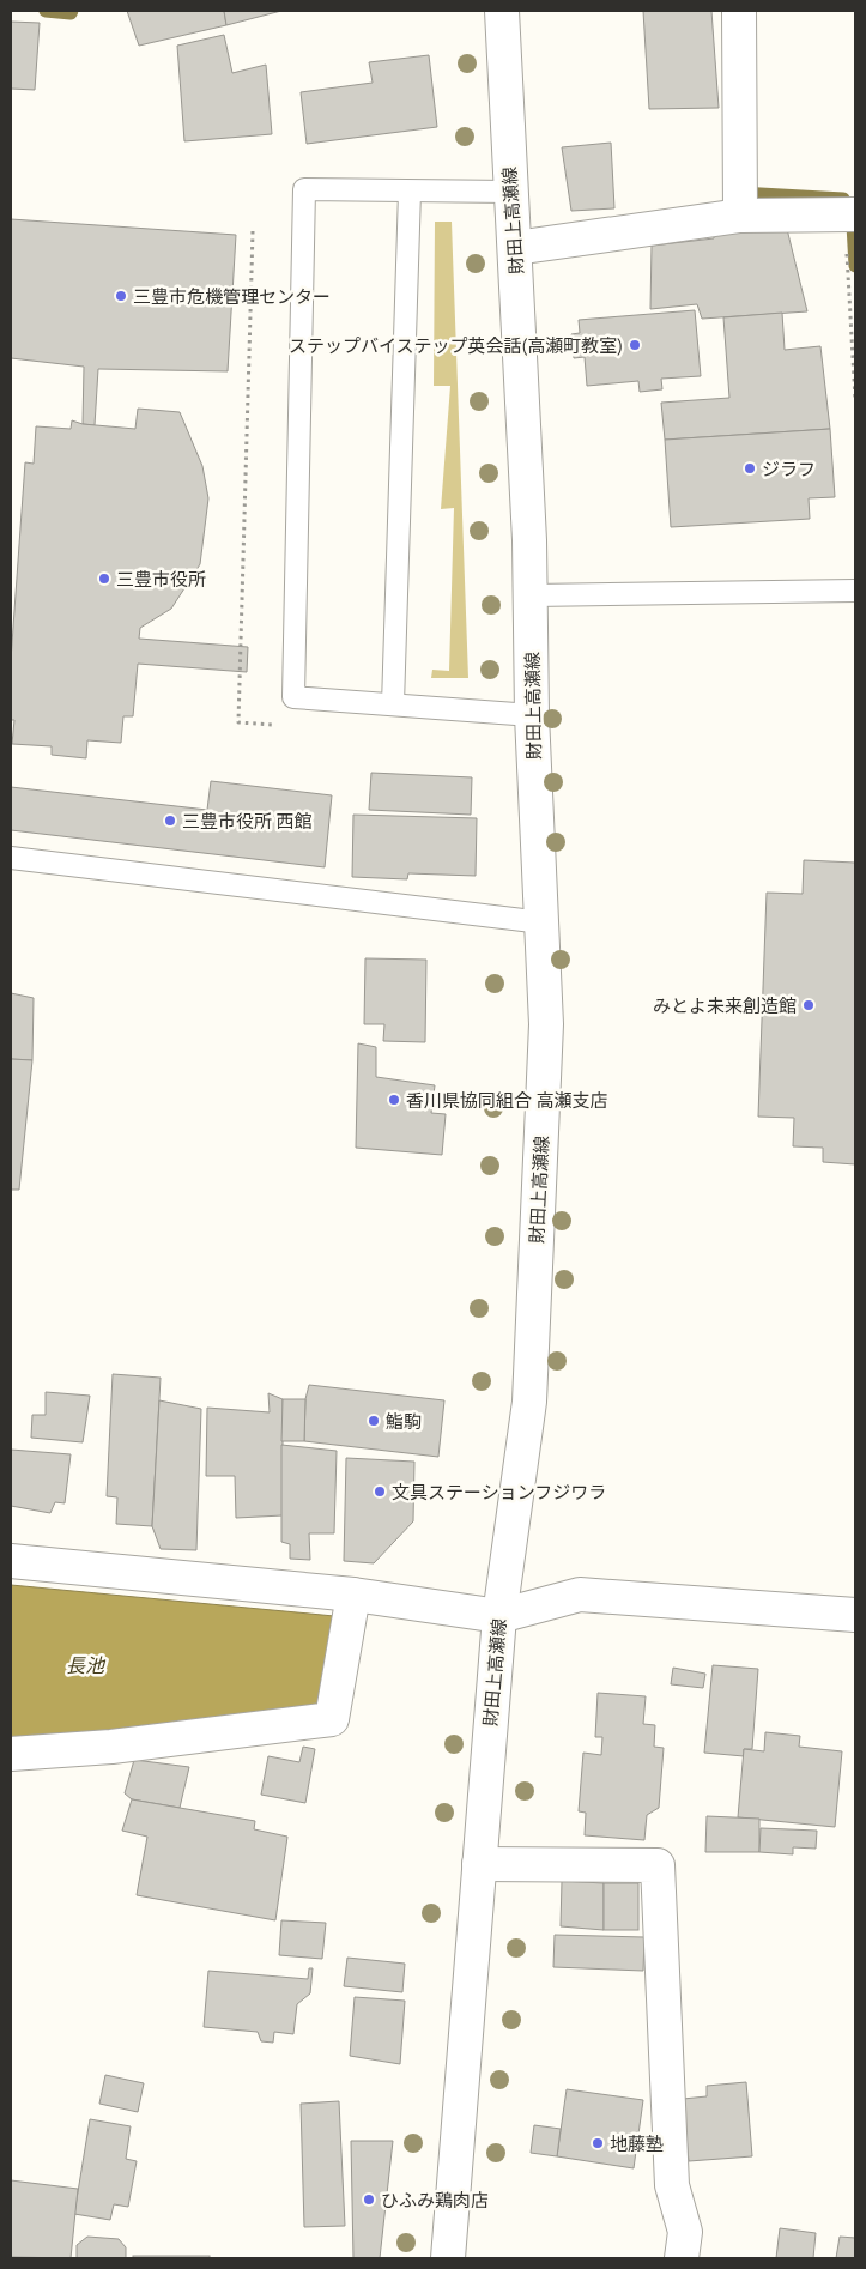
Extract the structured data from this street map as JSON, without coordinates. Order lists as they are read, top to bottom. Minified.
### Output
{"streets":{"street":["財田上高瀬線"]},"water":["長池"],"places":["三豊市危機管理センター","ステップバイステップ英会話(高瀬町教室)","ジラフ","三豊市役所","三豊市役所 西館","みとよ未来創造館","香川県協同組合 高瀬支店","鮨駒","文具ステーションフジワラ","地藤塾","ひふみ鶏肉店"]}
